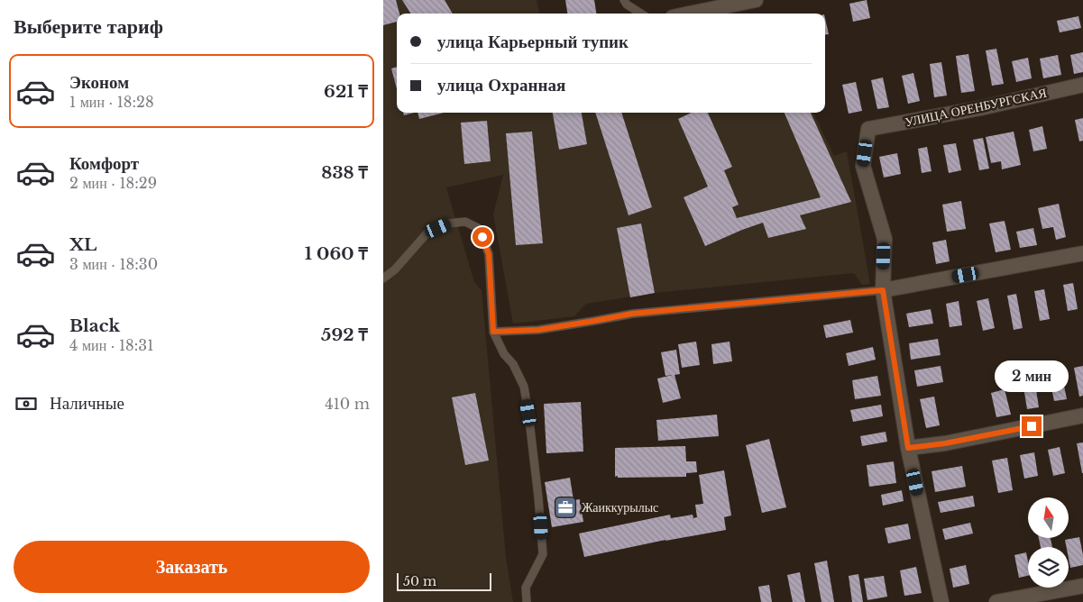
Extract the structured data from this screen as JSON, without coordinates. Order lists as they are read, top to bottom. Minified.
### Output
{"streets":{"street":["УЛИЦА ОРЕНБУРГСКАЯ"]},"places":{"office":["Жаиккурылыс"]},"scale_bar":"50 m","north":"top","page":{"heading":"Выберите тариф","banner":["улица Карьерный тупик","улица Охранная"],"list":[{"name":"Эконом","note":"1 мин · 18:28","value":"621 ₸"},{"name":"Комфорт","note":"2 мин · 18:29","value":"838 ₸"},{"name":"XL","note":"3 мин · 18:30","value":"1 060 ₸"},{"name":"Black","note":"4 мин · 18:31","value":"592 ₸"}],"bubble":"2 мин","pay":["Наличные","410 m"],"buttons":"Заказать","scale":"50 m"}}
